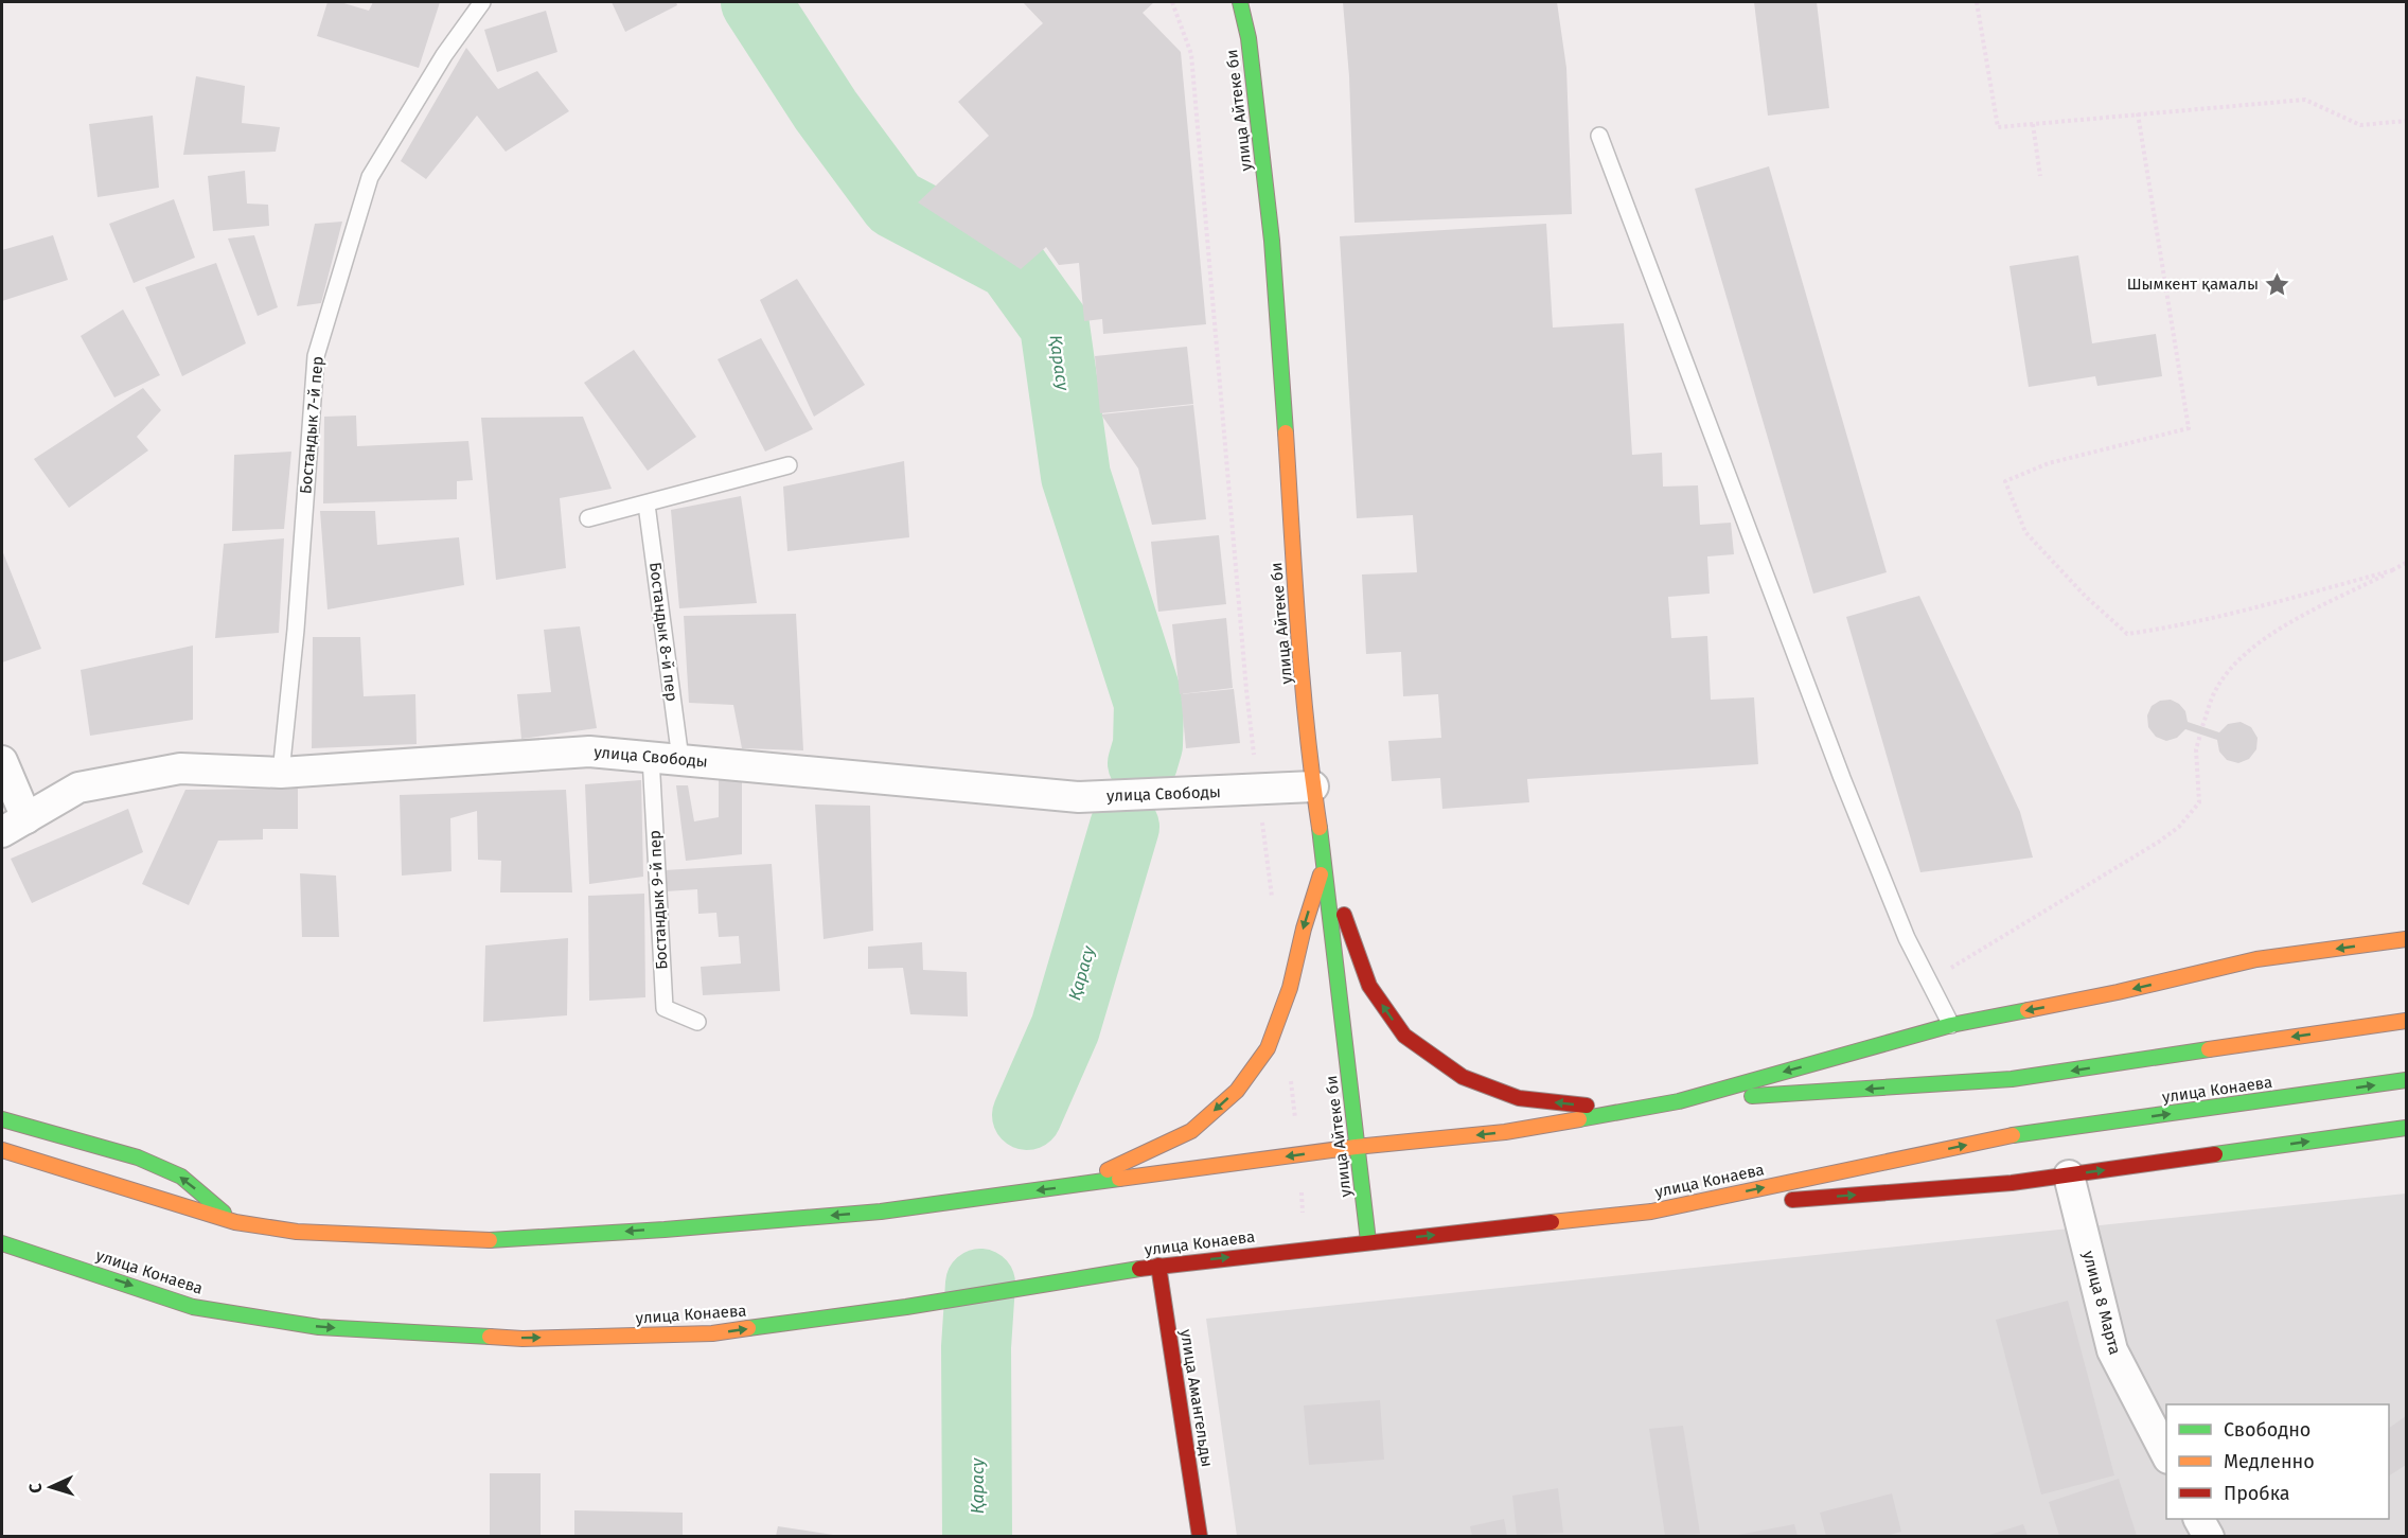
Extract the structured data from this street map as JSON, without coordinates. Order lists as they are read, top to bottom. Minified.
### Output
{"streets":{"main road":["улица Айтеке би","улица Конаева","улица Амангельды"],"street":["улица Свободы","улица 8 Марта"],"lane":["Бостандык 7-й пер","Бостандык 8-й пер","Бостандык 9-й пер"]},"crossings":[["улица Айтеке би","улица Свободы"],["улица Айтеке би","улица Конаева"],["Бостандык 7-й пер","улица Свободы"],["Бостандык 8-й пер","улица Свободы"],["улица Свободы","Бостандык 9-й пер"],["улица Конаева","улица Амангельды"]],"water":["Қарасу"],"places":{"place":["Шымкент қамалы"]},"legend":["Свободно","Медленно","Пробка"],"north":"left"}
